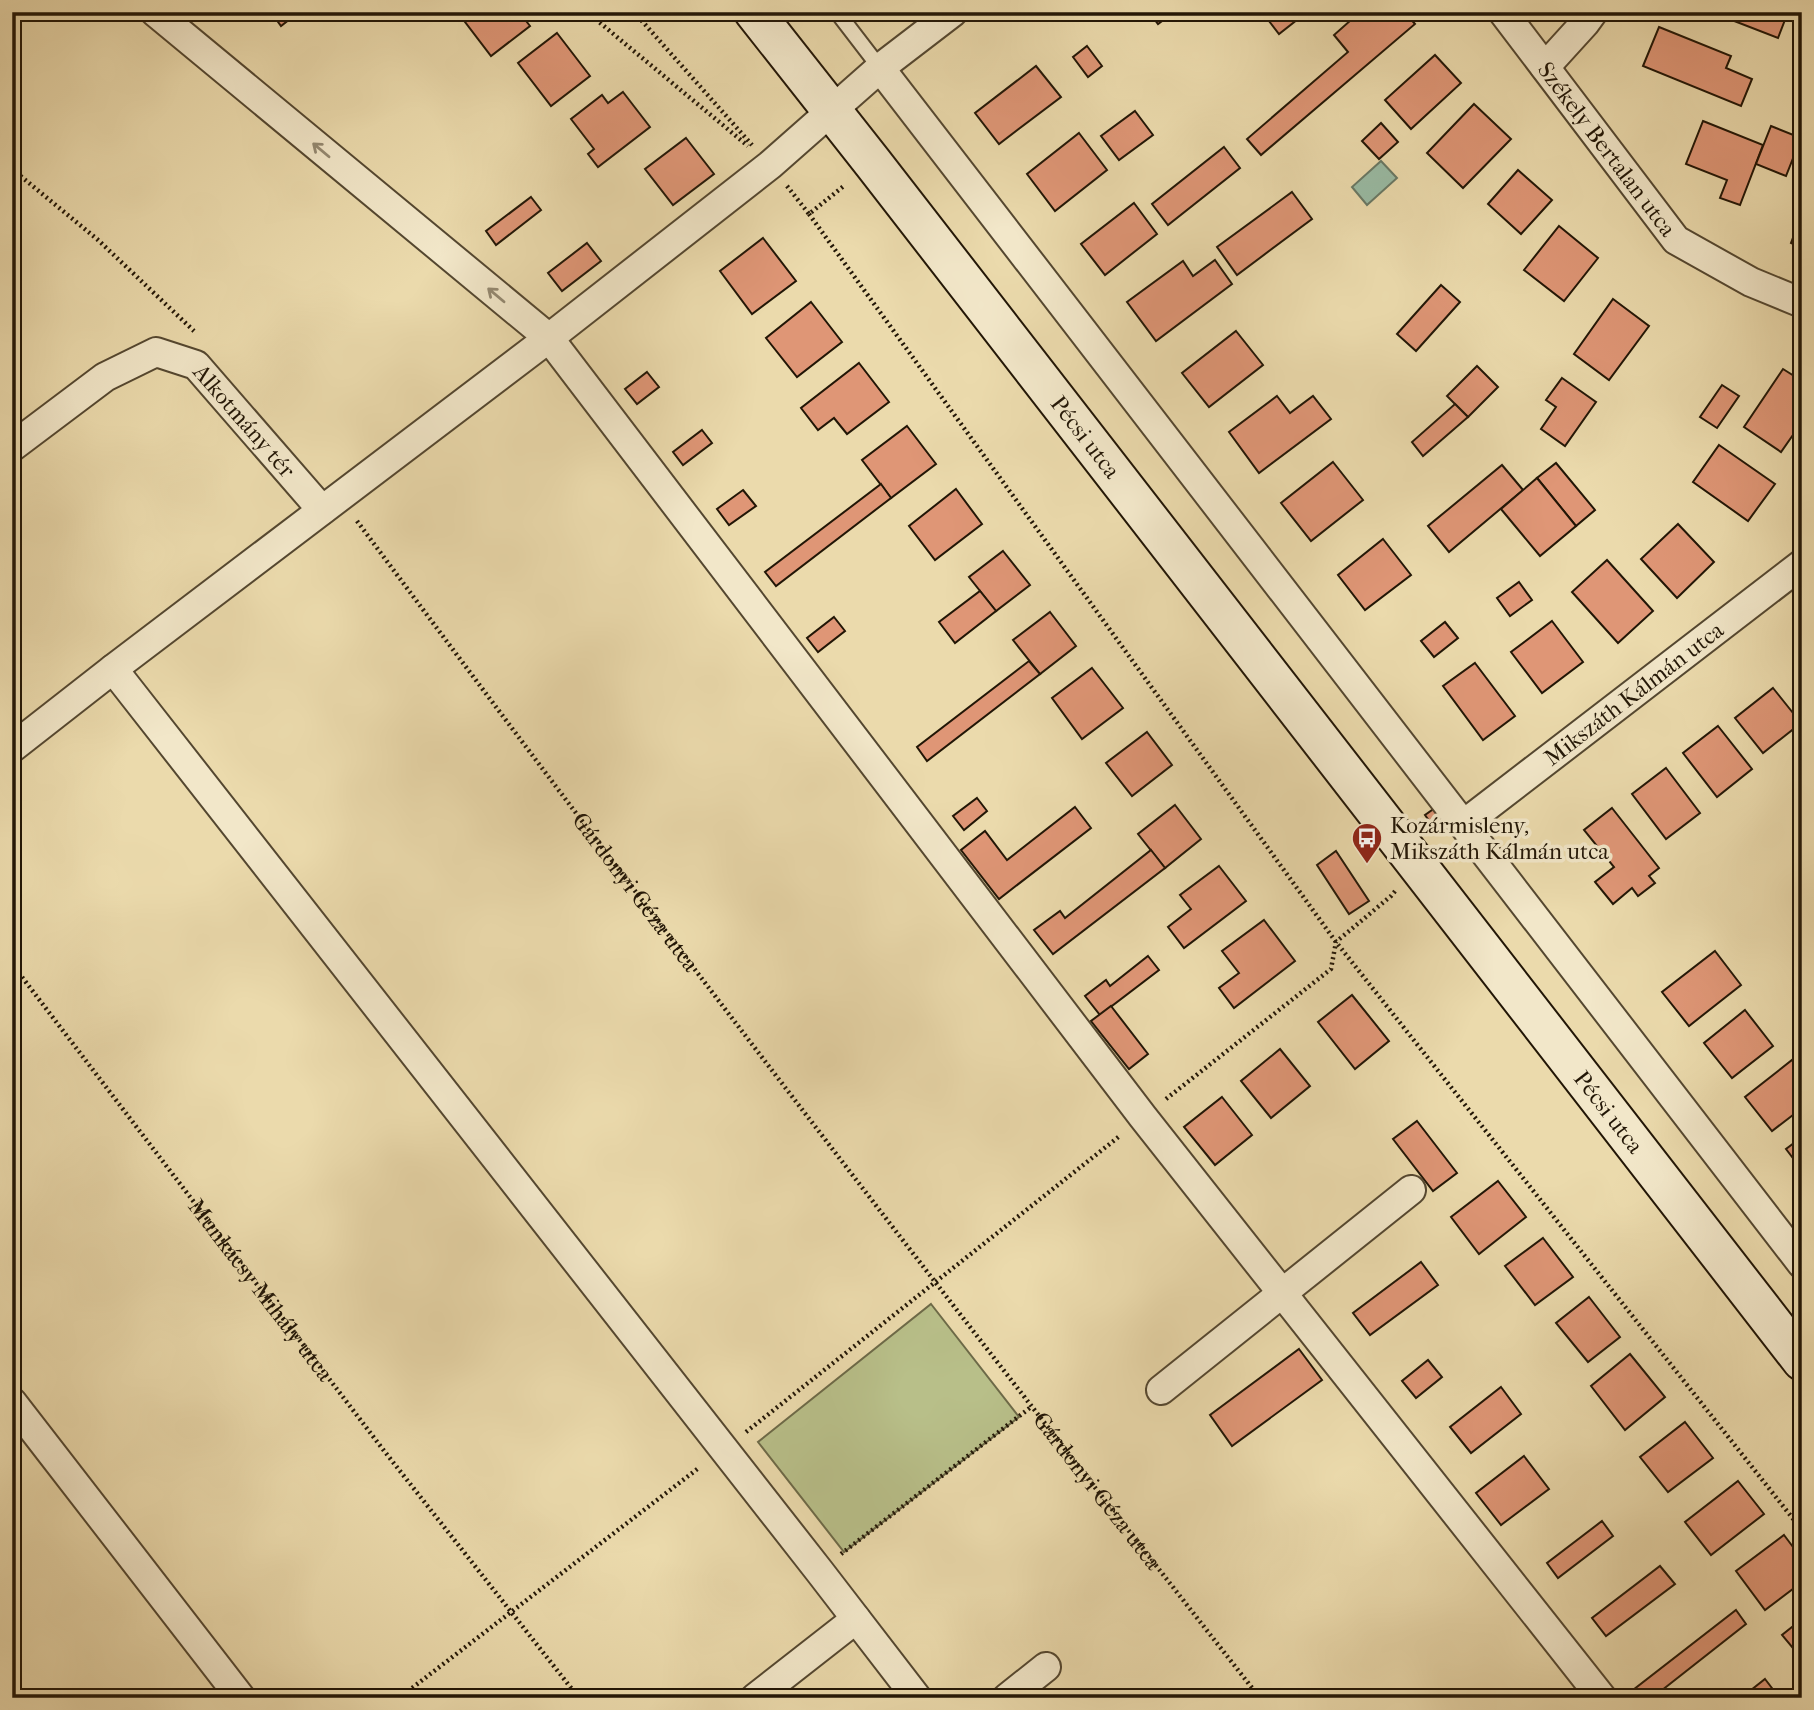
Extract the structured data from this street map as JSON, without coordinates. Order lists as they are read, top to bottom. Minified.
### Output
{"streets":{"main road":["Pécsi utca"],"street":["Székely Bertalan utca","Alkotmány tér","Mikszáth Kálmán utca"],"path":["Gárdonyi Géza utca","Munkácsy Mihály utca"]},"crossings":[["Alkotmány tér","Gárdonyi Géza utca"]],"places":{"bus stop":["Kozármisleny, Mikszáth Kálmán utca"]}}
